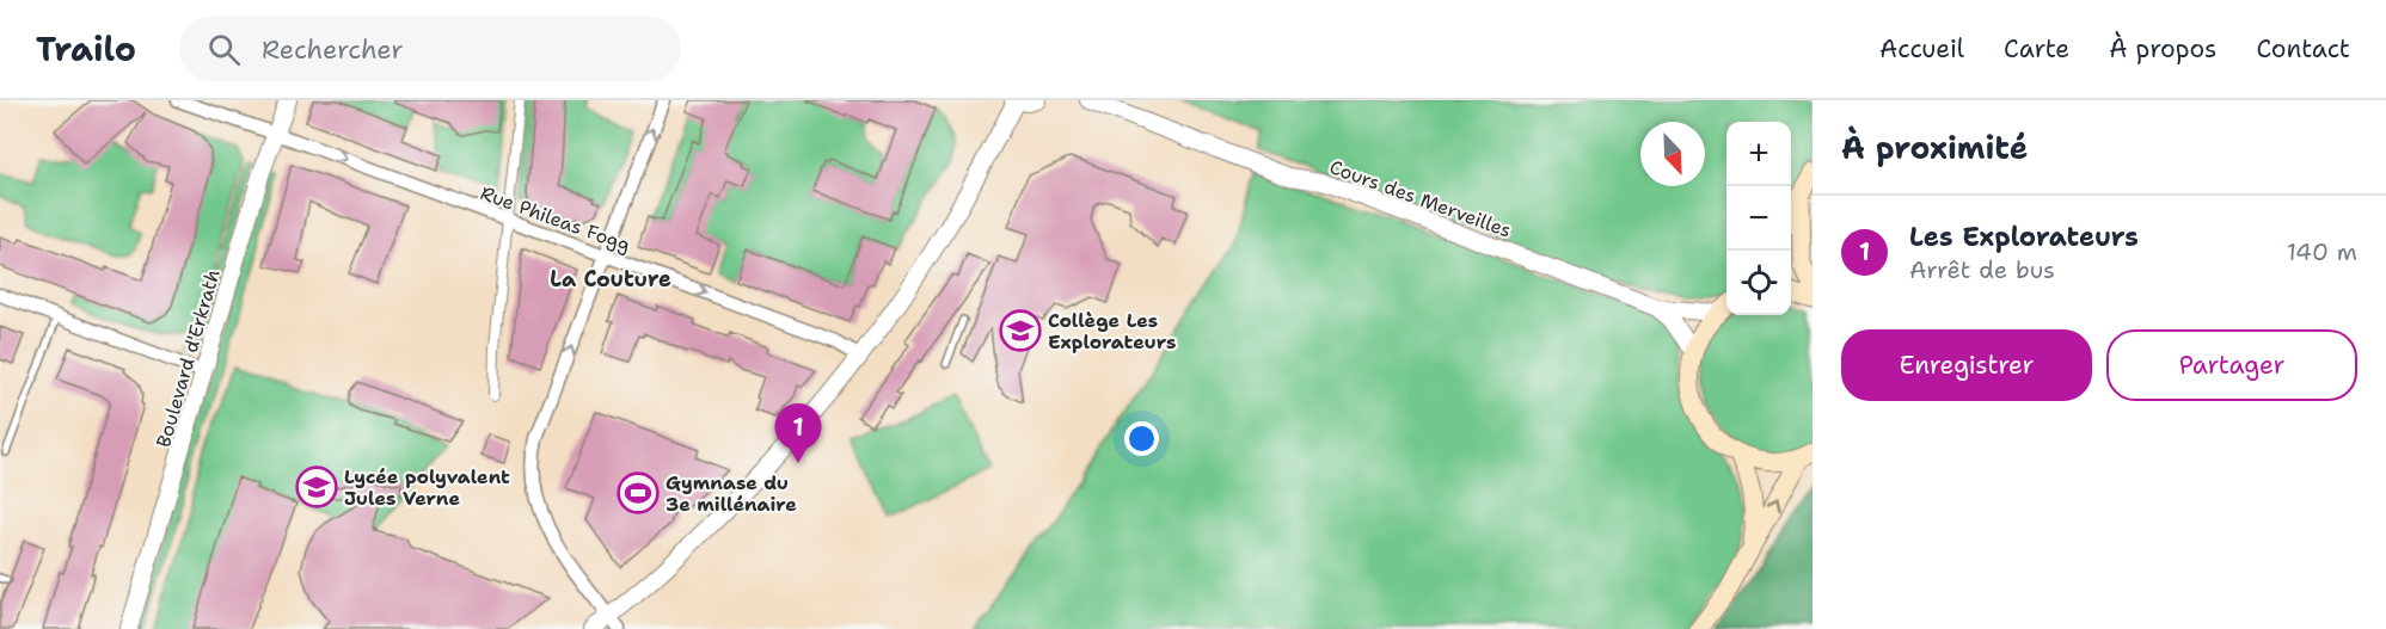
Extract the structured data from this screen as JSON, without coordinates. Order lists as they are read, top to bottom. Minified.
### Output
{"streets":{"street":["Cours des Merveilles","Rue Phileas Fogg","Boulevard d'Erkrath"]},"crossings":[["Rue Phileas Fogg","Boulevard d'Erkrath"]],"one_way":["Rue Phileas Fogg"],"districts":["La Couture"],"places":{"school or university":["Collège Les Explorateurs","Lycée polyvalent Jules Verne"],"sports":["Gymnase du 3e millénaire"]},"north":"bottom right","page":{"header":"Trailo","search":"Rechercher","nav":["Accueil","Carte","À propos","Contact"],"heading":"À proximité","map_buttons":["+","−"],"list":[{"mark":"1","name":"Les Explorateurs","note":"Arrêt de bus","value":"140 m"}],"buttons":["Enregistrer","Partager"],"pins":"1"}}
